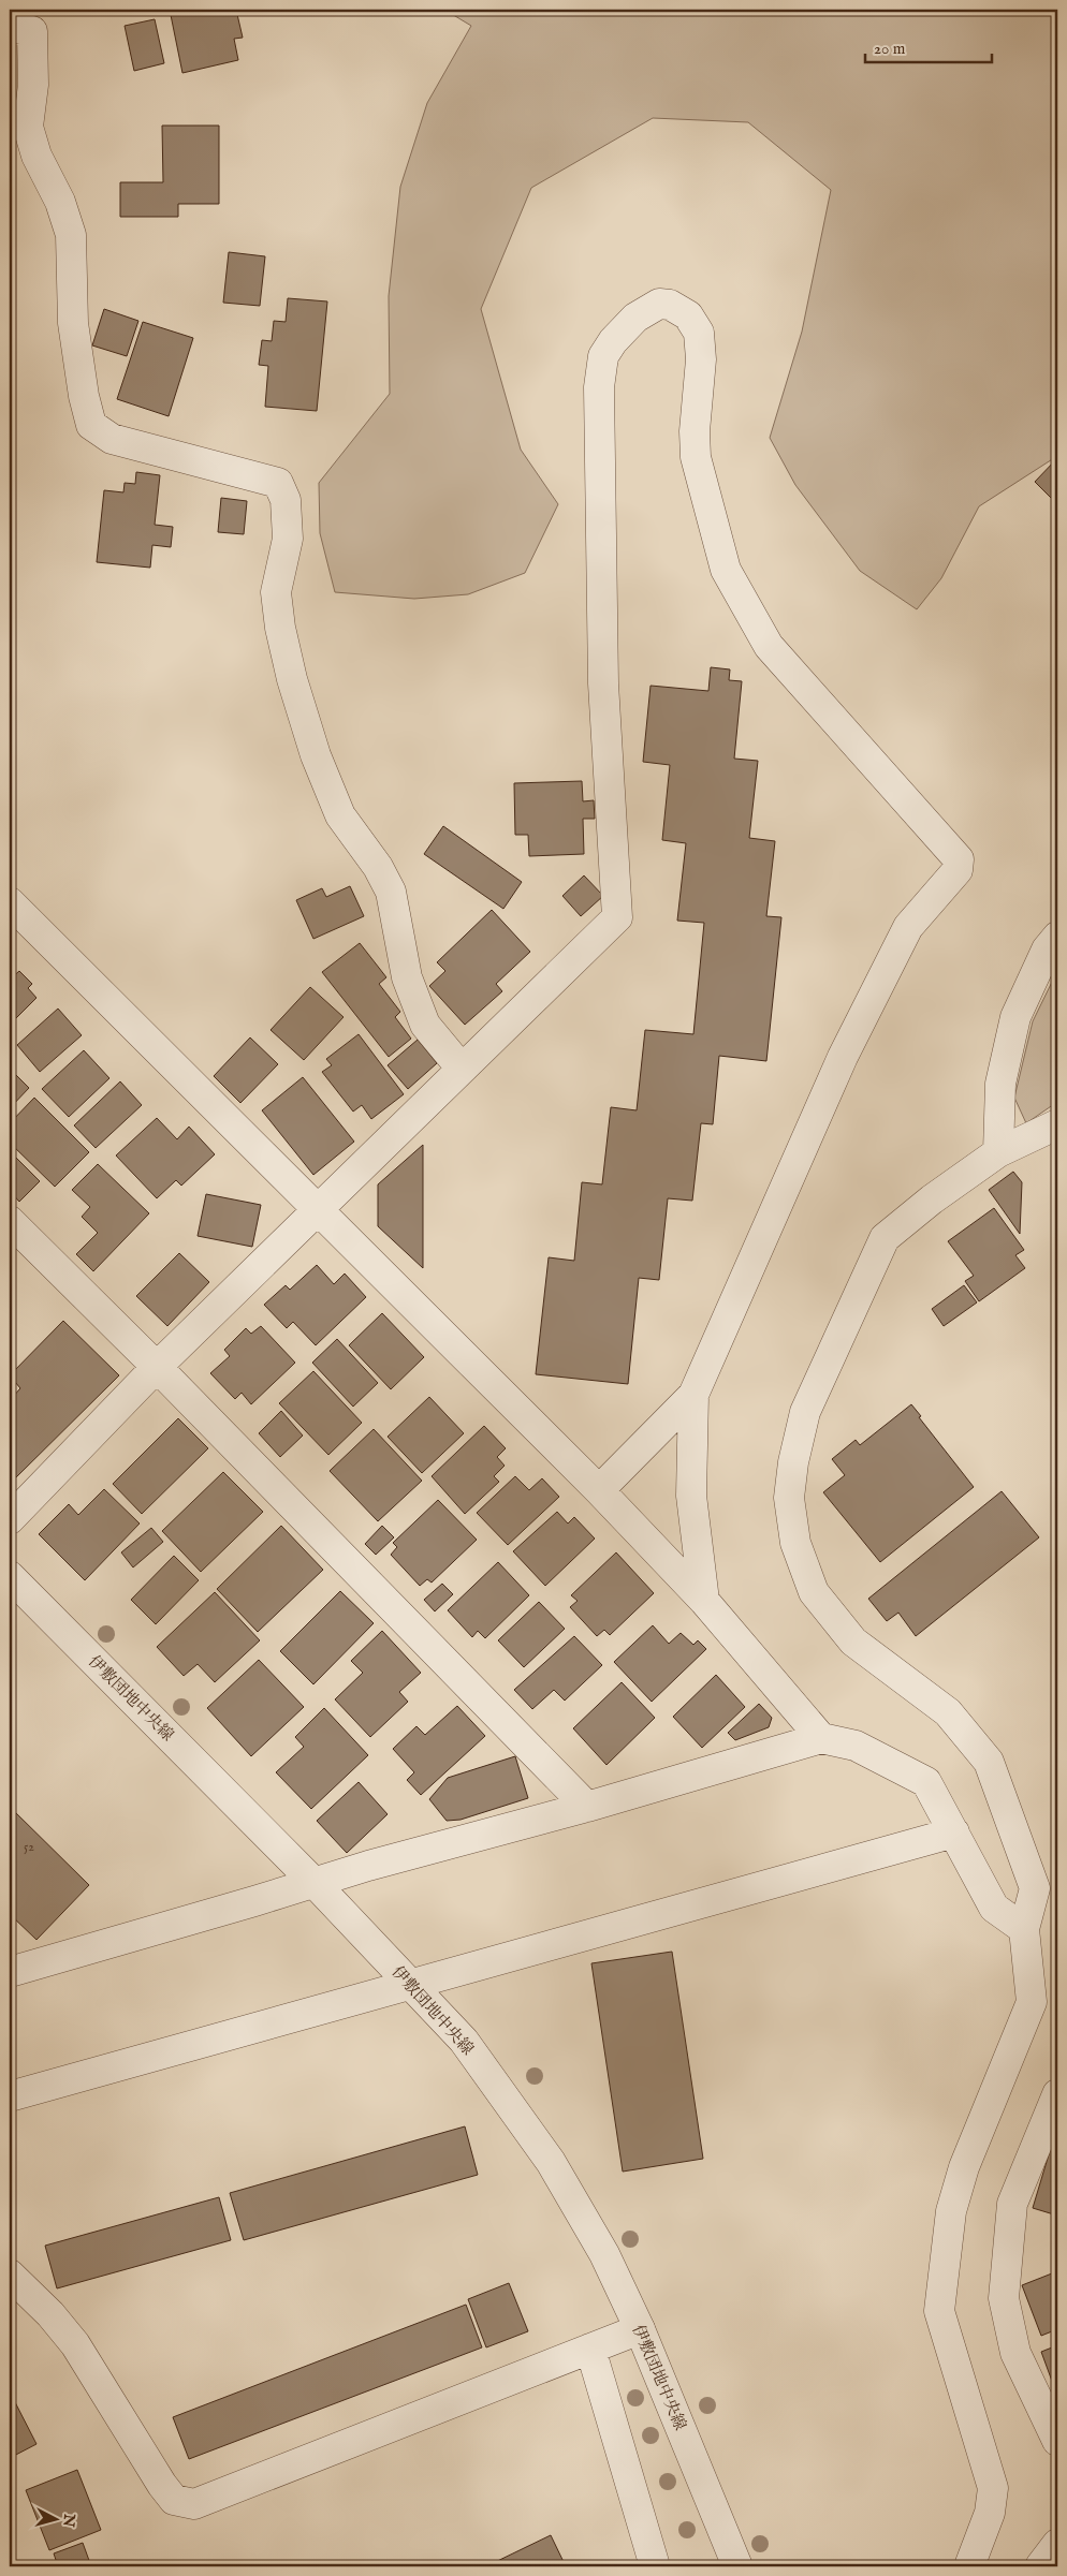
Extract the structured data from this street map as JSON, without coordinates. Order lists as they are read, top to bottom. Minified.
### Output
{"streets":{"street":["伊敷団地中央線"]},"house_numbers":["52"],"scale_bar":"20 m","north":"right"}
